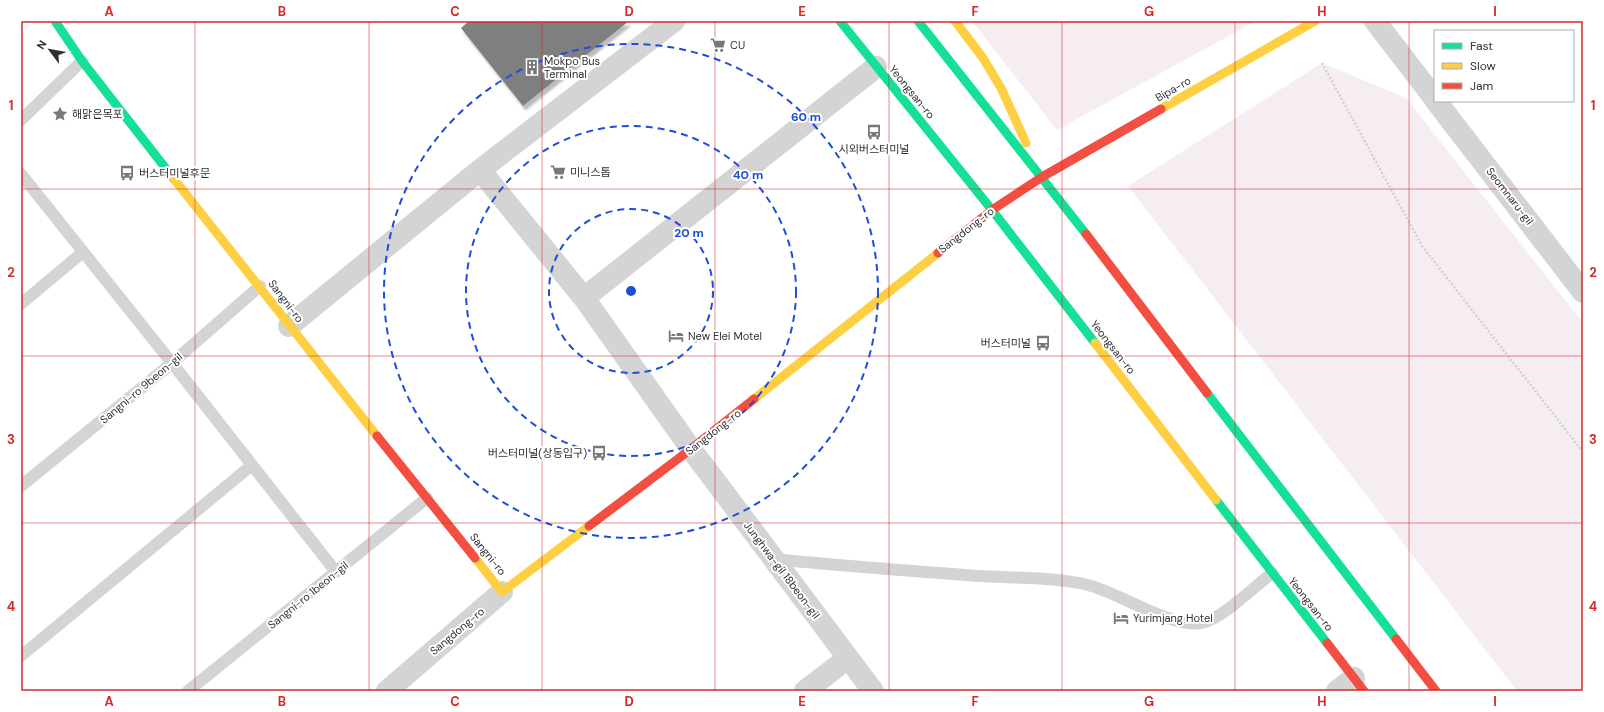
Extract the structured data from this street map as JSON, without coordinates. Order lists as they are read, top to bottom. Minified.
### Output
{"streets":{"street":["Bipa-ro","Yeongsan-ro","Seomnaru-gil","Sangdong-ro","Sangni-ro","Junghwa-gil 18beon-gil"],"lane":["Sangni-ro 9beon-gil","Sangni-ro 1beon-gil"]},"crossings":[["Bipa-ro","Sangdong-ro"],["Yeongsan-ro","Sangdong-ro"],["Sangdong-ro","Sangni-ro"],["Sangdong-ro","Junghwa-gil 18beon-gil"],["Sangni-ro","Sangni-ro 9beon-gil"],["Sangni-ro","Sangni-ro 1beon-gil"]],"places":{"supermarket":["CU","미니스톱"],"building":["Mokpo Bus Terminal"],"place":["해맑은목포"],"bus stop":["시외버스터미널","버스터미널후문","버스터미널","버스터미널(상동입구)"],"hotel":["New Elei Motel","Yurimjang Hotel"]},"legend":["Fast","Slow","Jam"],"north":"top left","grid":{"columns":["A","B","C","D","E","F","G","H","I"],"rows":["1","2","3","4"]},"rings":["60 m","40 m","20 m"]}
